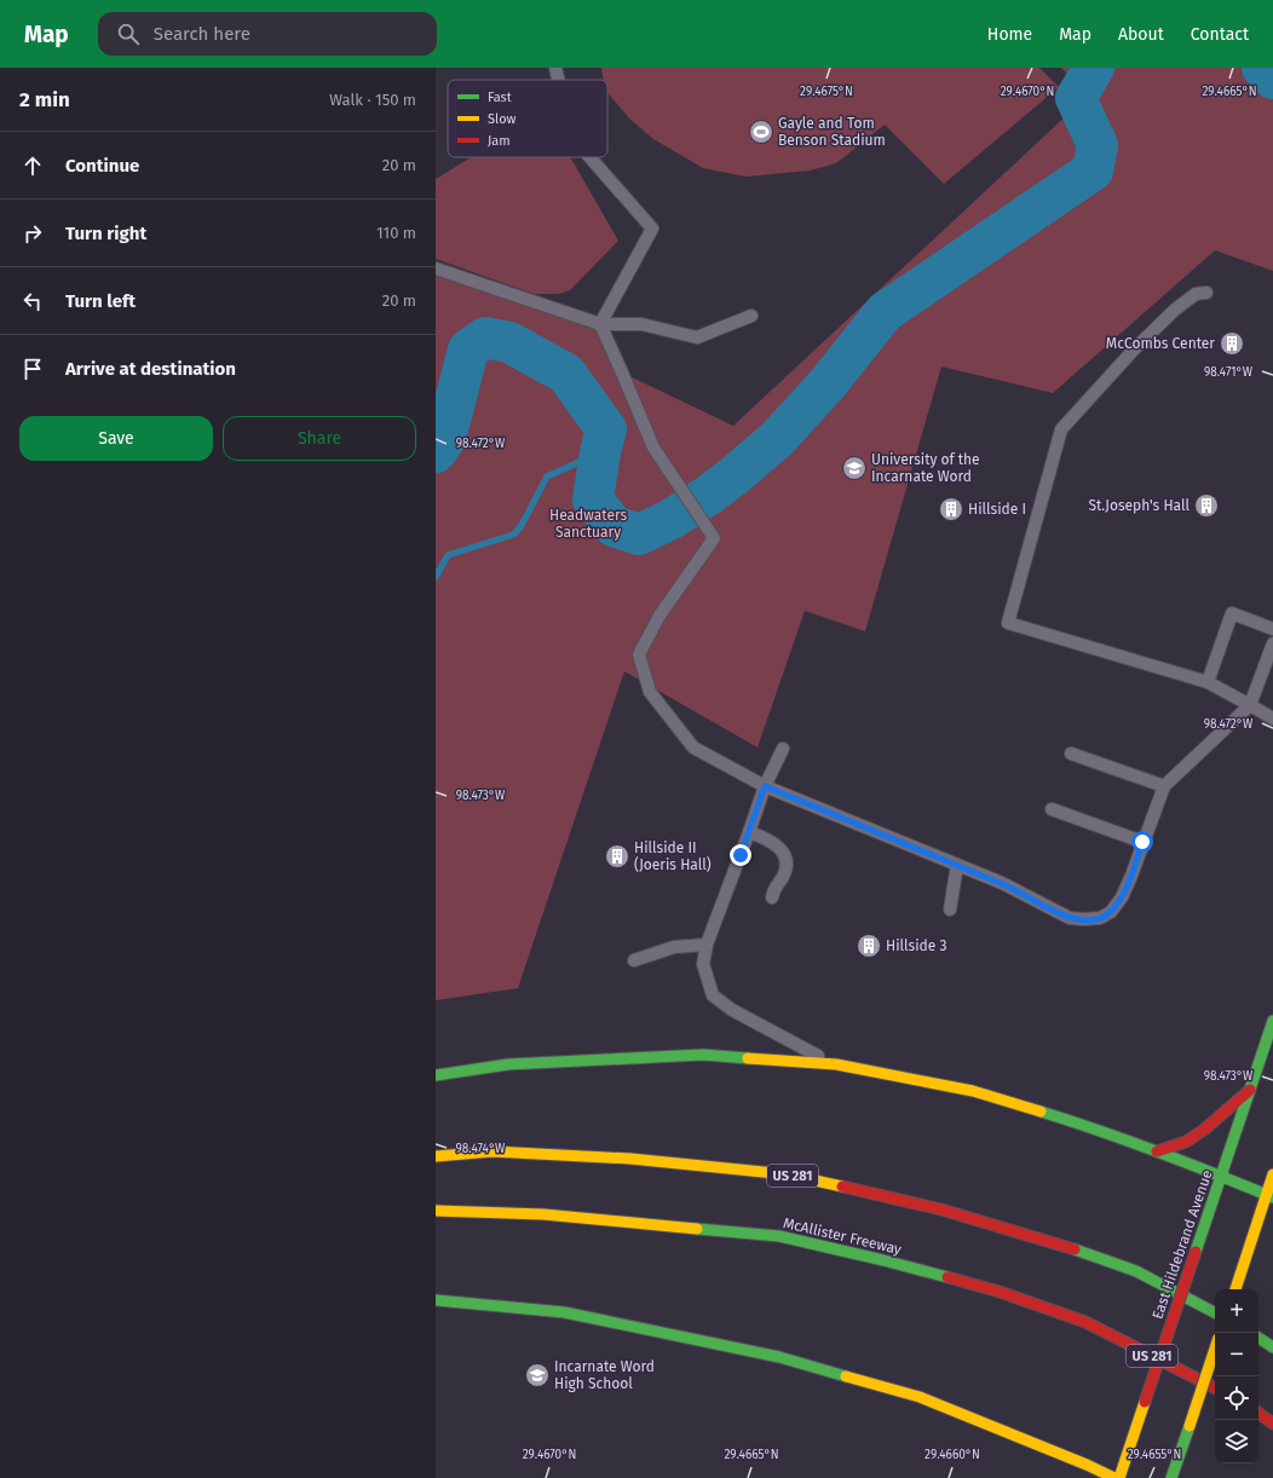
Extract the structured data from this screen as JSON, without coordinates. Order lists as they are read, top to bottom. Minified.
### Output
{"streets":{"main road":["US 281","McAllister Freeway","East Hildebrand Avenue"]},"parks":["Headwaters Sanctuary"],"places":{"sports":["Gayle and Tom Benson Stadium"],"building":["McCombs Center","St.Joseph's Hall","Hillside I","Hillside II (Joeris Hall)","Hillside 3"],"school or university":["University of the Incarnate Word","Incarnate Word High School"]},"legend":["Fast","Slow","Jam"],"page":{"header":"Map","search":"Search here","nav":["Home","Map","About","Contact"],"heading":["2 min","Walk · 150 m"],"list":[["Continue","20 m"],["Turn right","110 m"],["Turn left","20 m"],"Arrive at destination"],"buttons":["Save","Share"],"map_buttons":["+","−"]},"coordinates":["29.4675°N","29.4670°N","29.4665°N","98.471°W","98.472°W","98.473°W","98.474°W","29.4660°N","29.4655°N"]}
